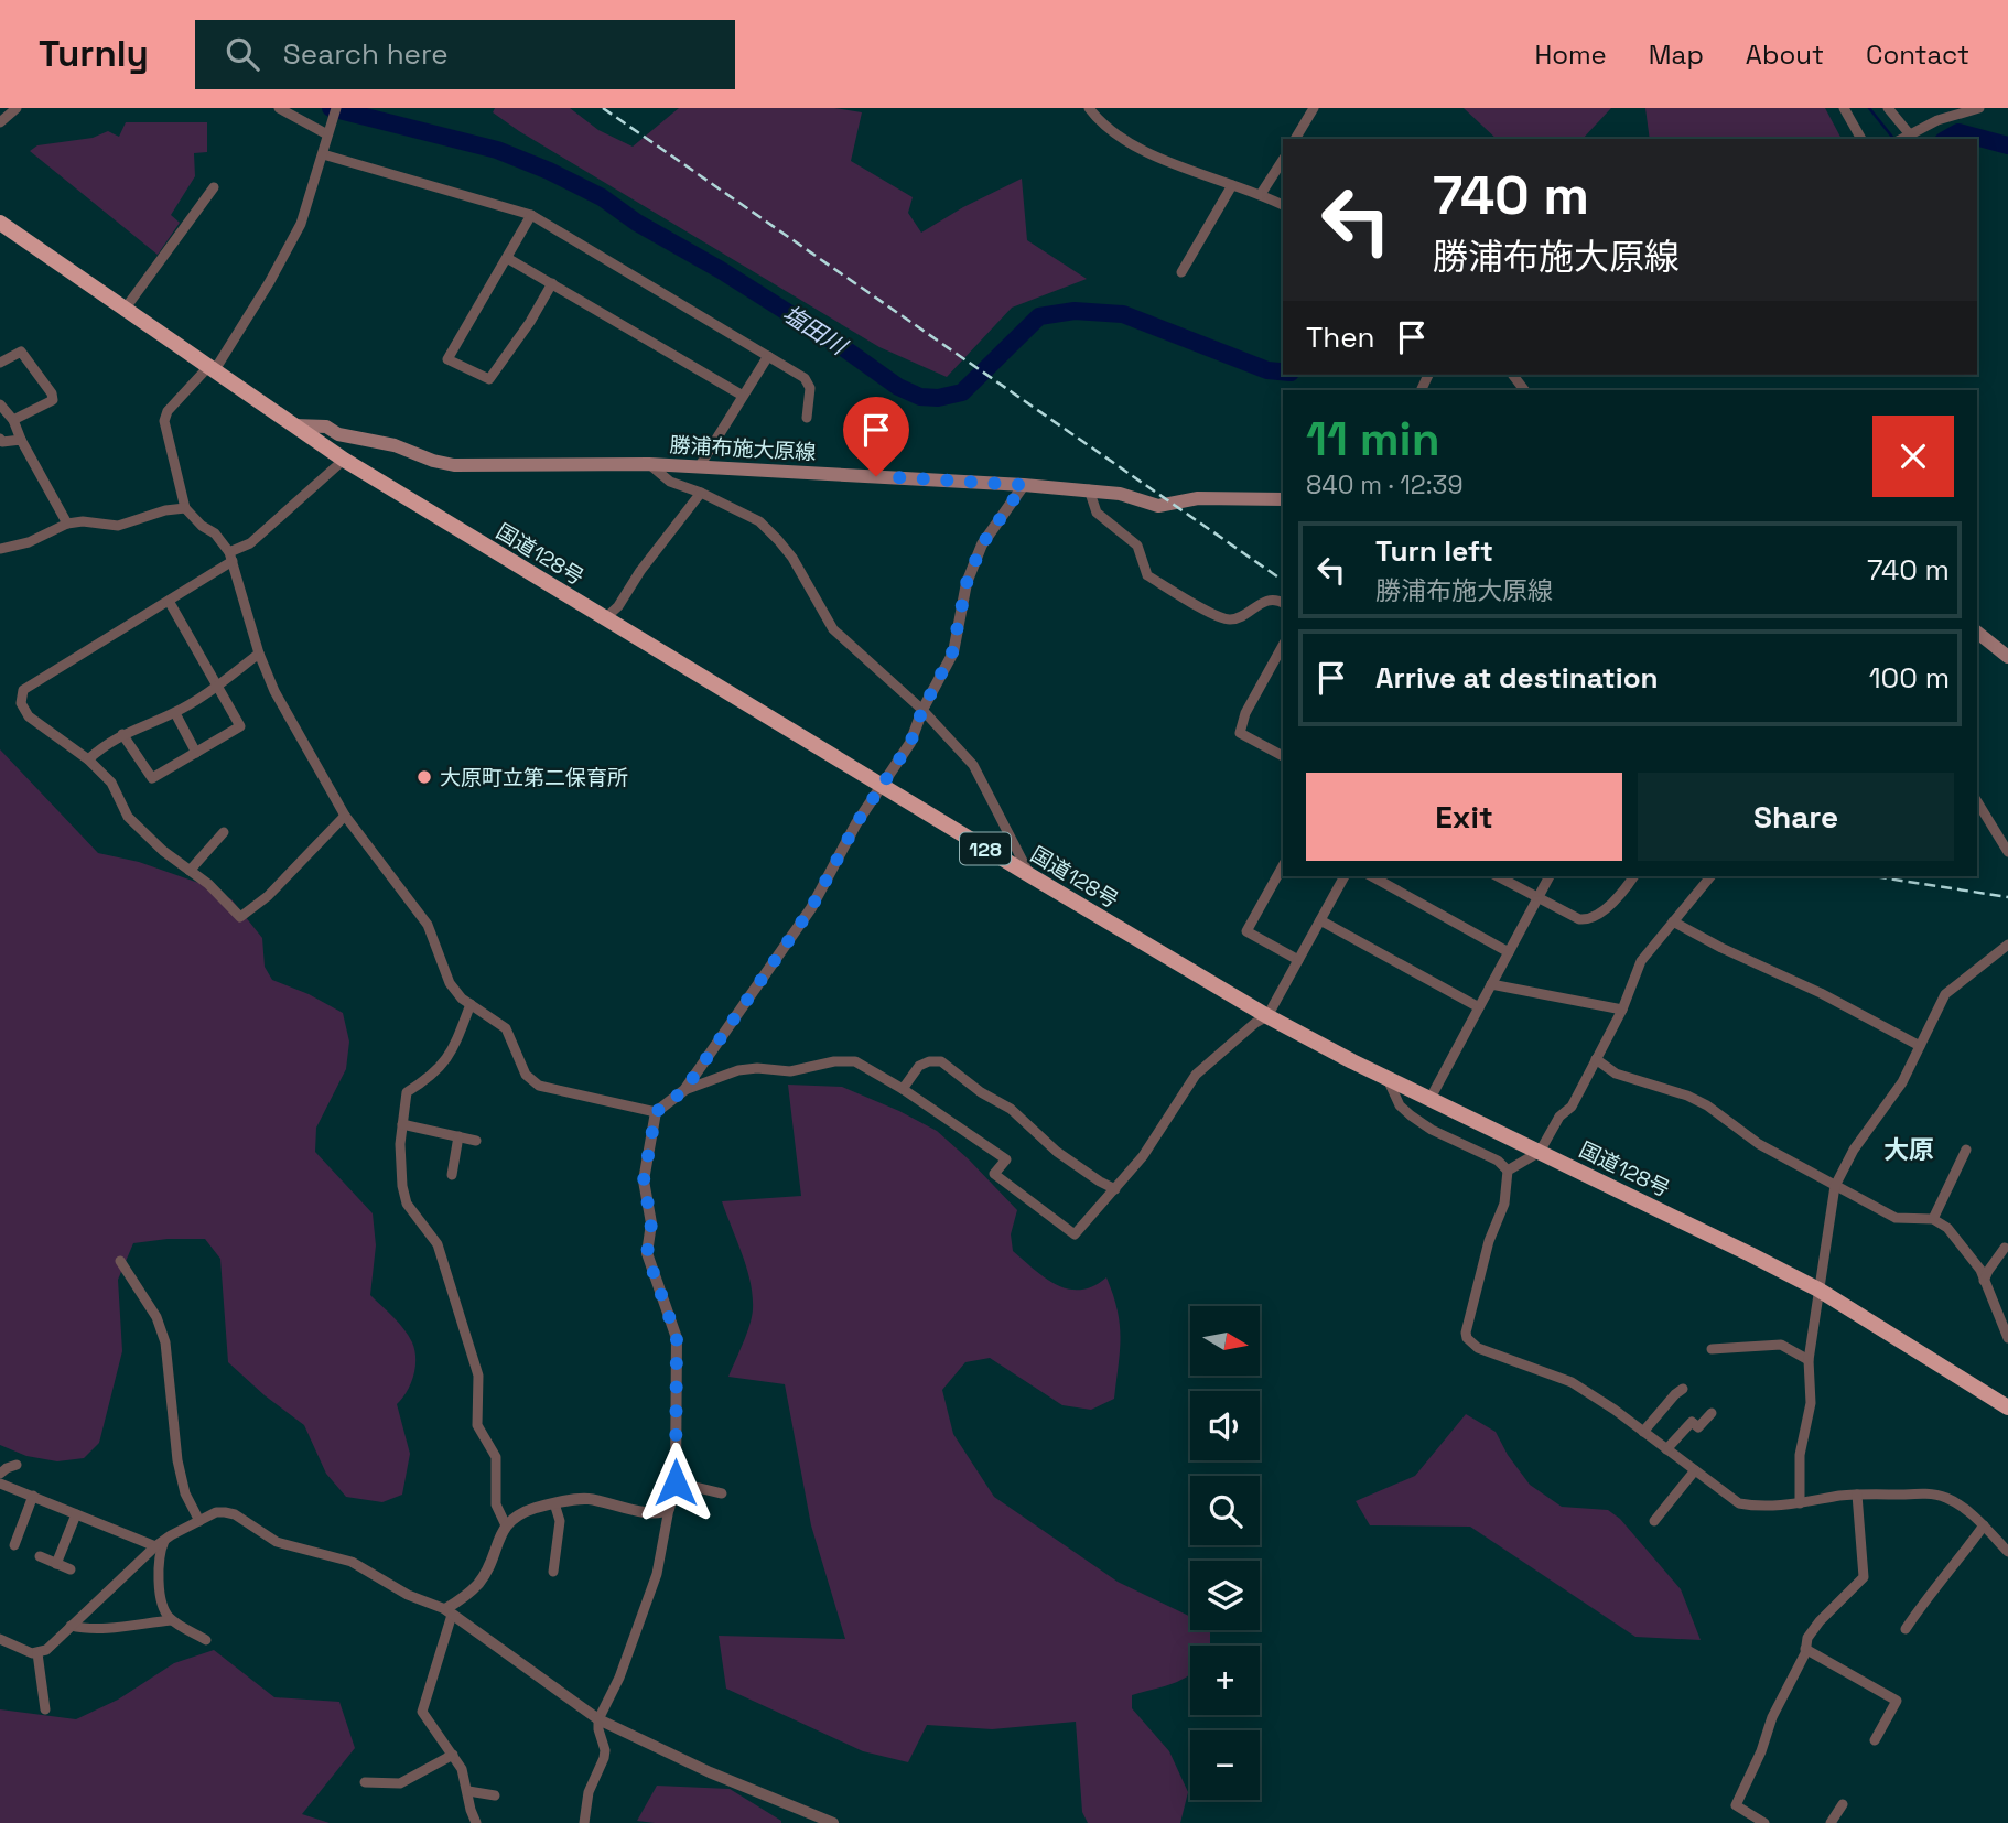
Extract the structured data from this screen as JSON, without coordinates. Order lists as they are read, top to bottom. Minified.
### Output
{"streets":{"highway":["国道128号","128"],"main road":["勝浦布施大原線"]},"crossings":[["勝浦布施大原線","国道128号"]],"districts":["大原"],"water":["塩田川"],"places":["大原町立第二保育所"],"north":"right","page":{"header":"Turnly","search":"Search here","nav":["Home","Map","About","Contact"],"turn":["740 m","勝浦布施大原線"],"then":"Then","heading":["11 min","840 m · 12:39"],"list":[{"name":"Turn left","note":"勝浦布施大原線","value":"740 m"},{"name":"Arrive at destination","value":"100 m"}],"buttons":["Exit","Share"],"map_buttons":["+","−"]}}
